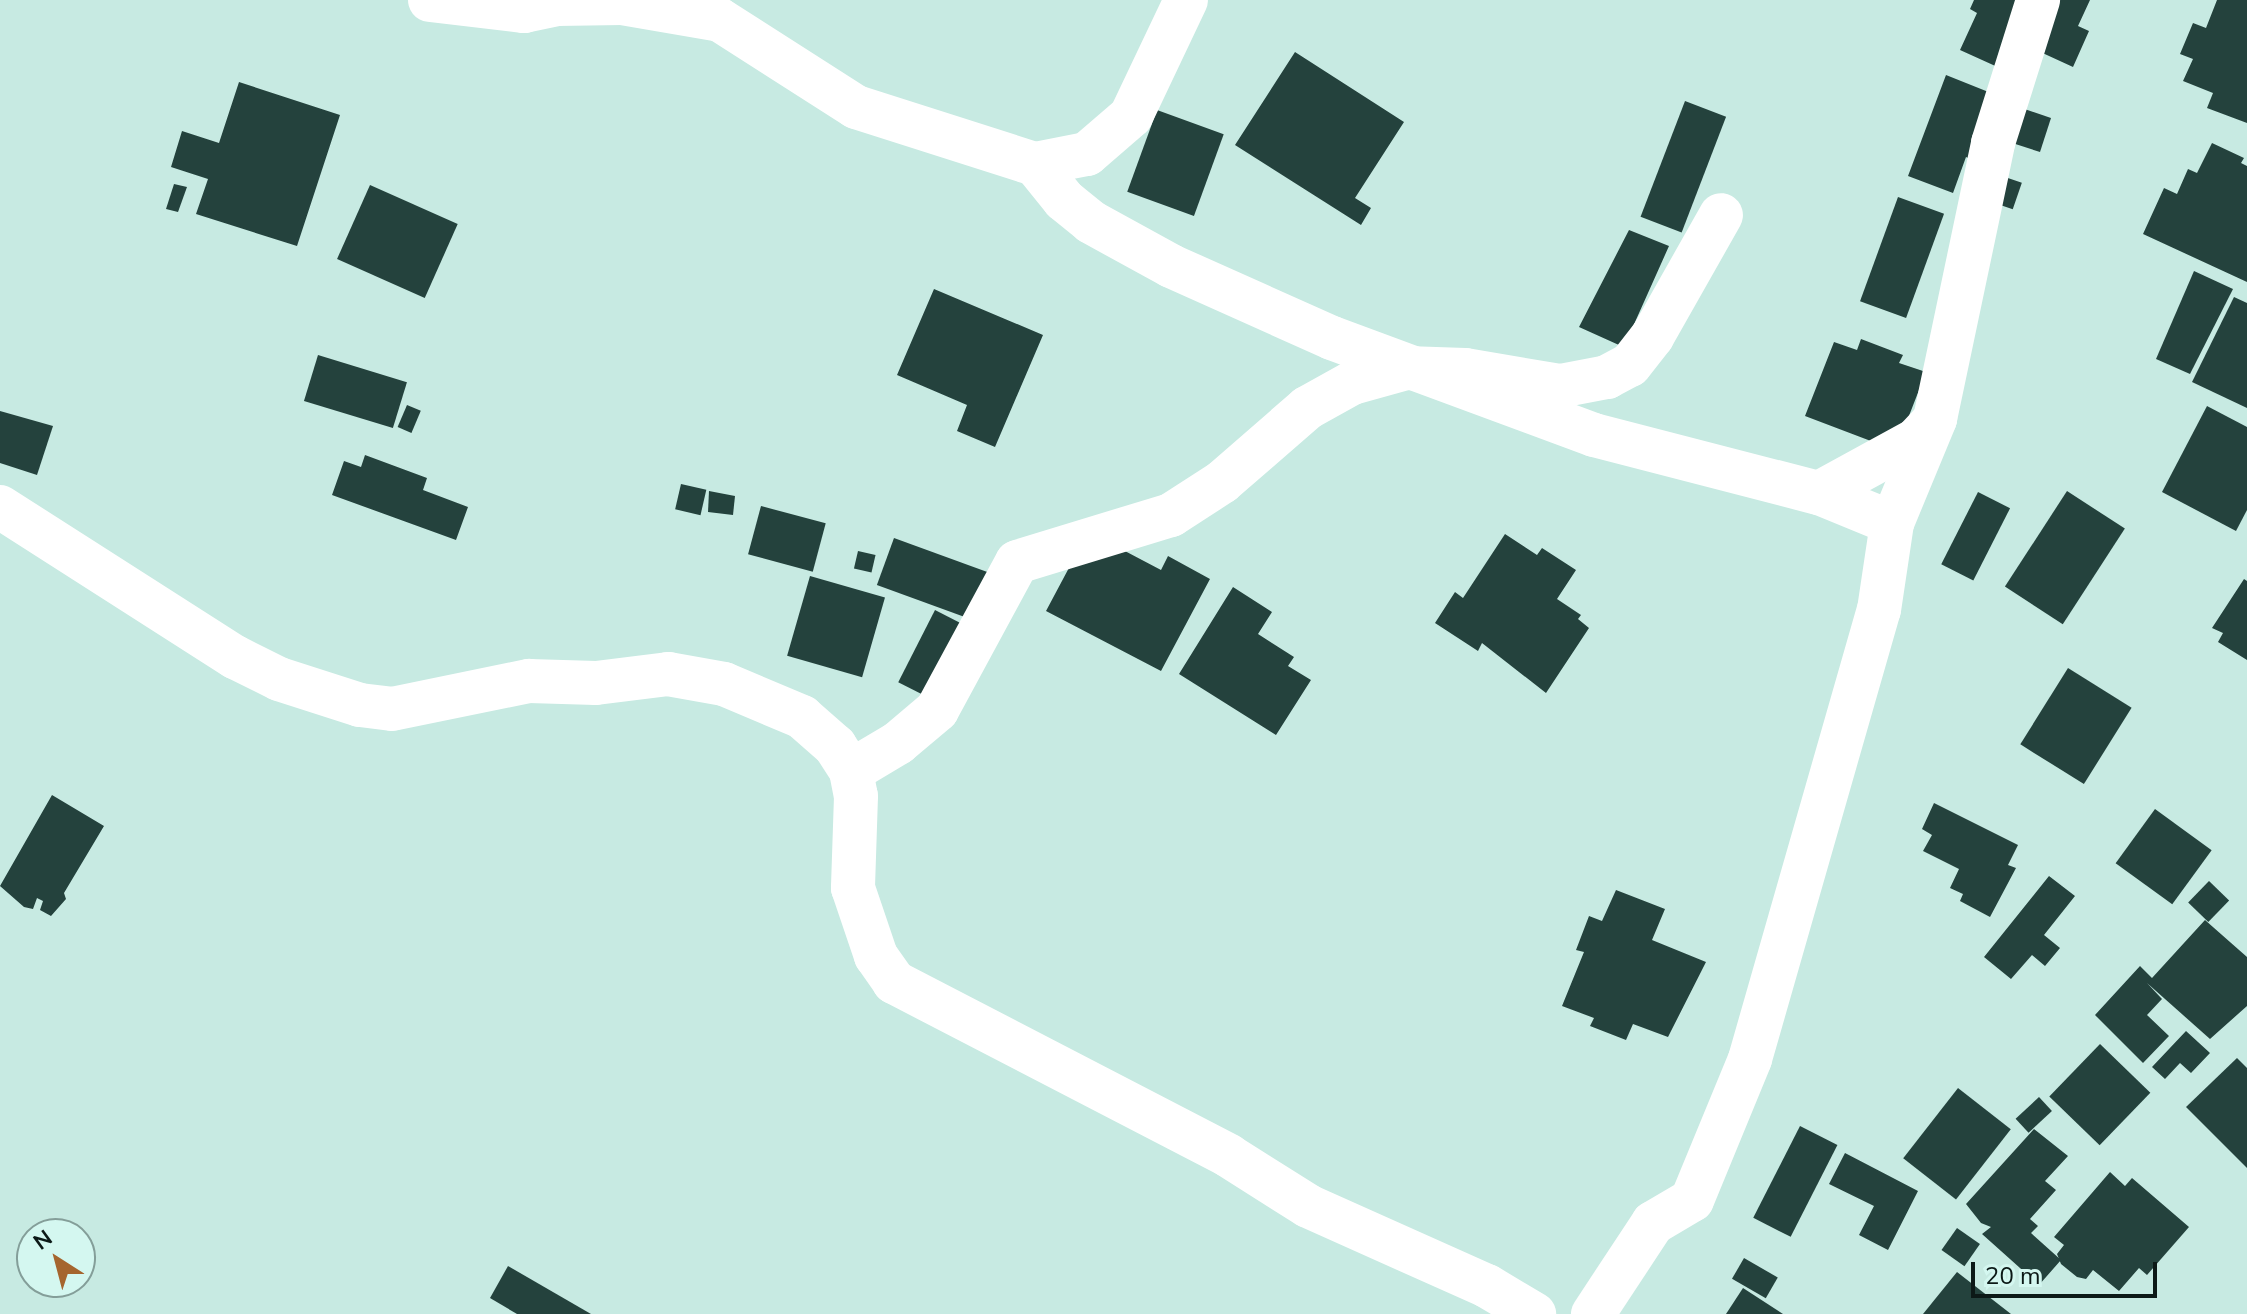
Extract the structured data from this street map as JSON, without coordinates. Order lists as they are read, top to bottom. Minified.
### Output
{"scale_bar":"20 m","north":"top left"}
